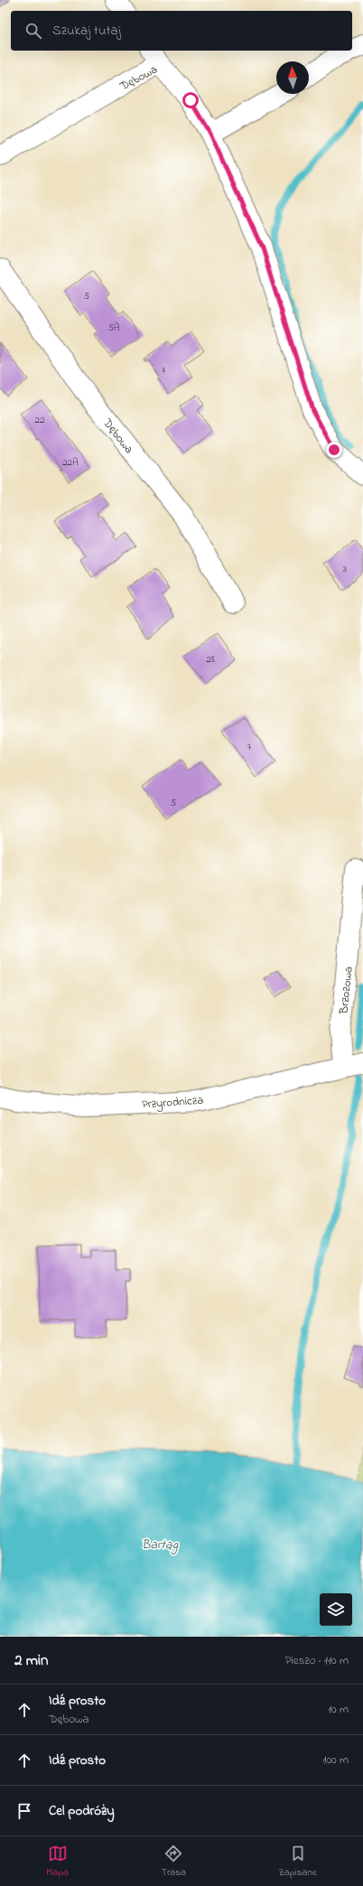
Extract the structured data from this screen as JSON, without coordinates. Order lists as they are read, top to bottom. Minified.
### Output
{"streets":{"street":["Dębowa","Brzozowa","Przyrodnicza"]},"crossings":[["Brzozowa","Przyrodnicza"]],"water":["Bartąg"],"house_numbers":["5","5A","7","22","22A","3","28","7","5"],"north":"top","page":{"search":"Szukaj tutaj","heading":["2 min","Pieszo · 110 m"],"list":[["Idź prosto","Dębowa","10 m"],["Idź prosto","100 m"],"Cel podróży"],"nav":["Mapa","Trasa","Zapisane"]}}
